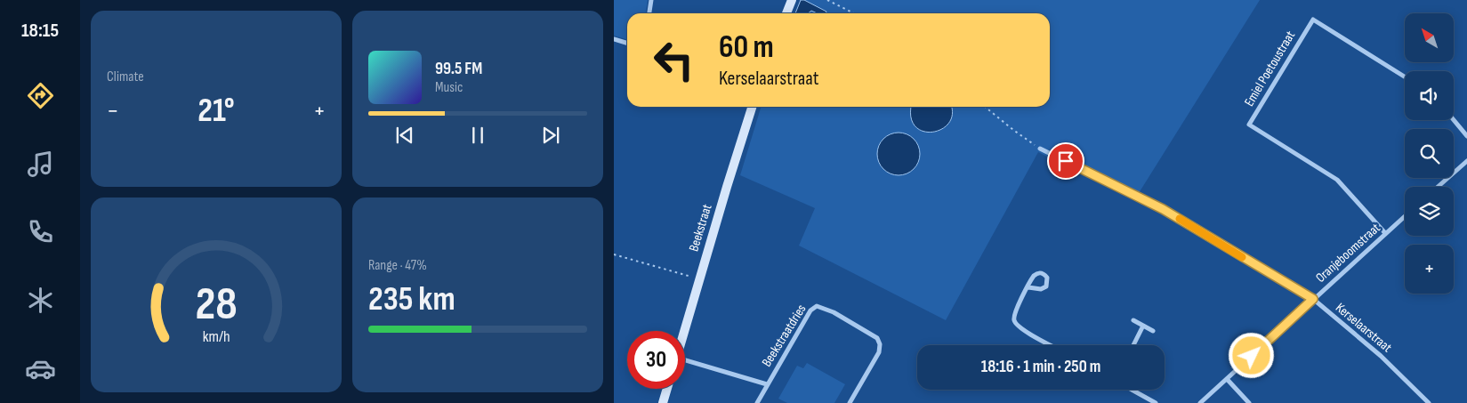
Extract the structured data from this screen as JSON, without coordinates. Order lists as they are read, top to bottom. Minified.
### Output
{"streets":{"street":["Emiel Poetoustraat","Beekstraat","Oranjeboomstraat","Kerselaarstraat","Beekstraatdries"]},"crossings":[["Emiel Poetoustraat","Oranjeboomstraat"],["Oranjeboomstraat","Kerselaarstraat"]],"north":"top left","page":{"tabs":"18:15","tile":["Climate",["Range · 47%","235 km"]],"map_buttons":"+","turn":["60 m","Kerselaarstraat"],"song":["99.5 FM","Music"],"heat":["−","21°","+"],"limit":"30","trip":"18:16 · 1 min · 250 m","gauge":["28","km/h"]}}
